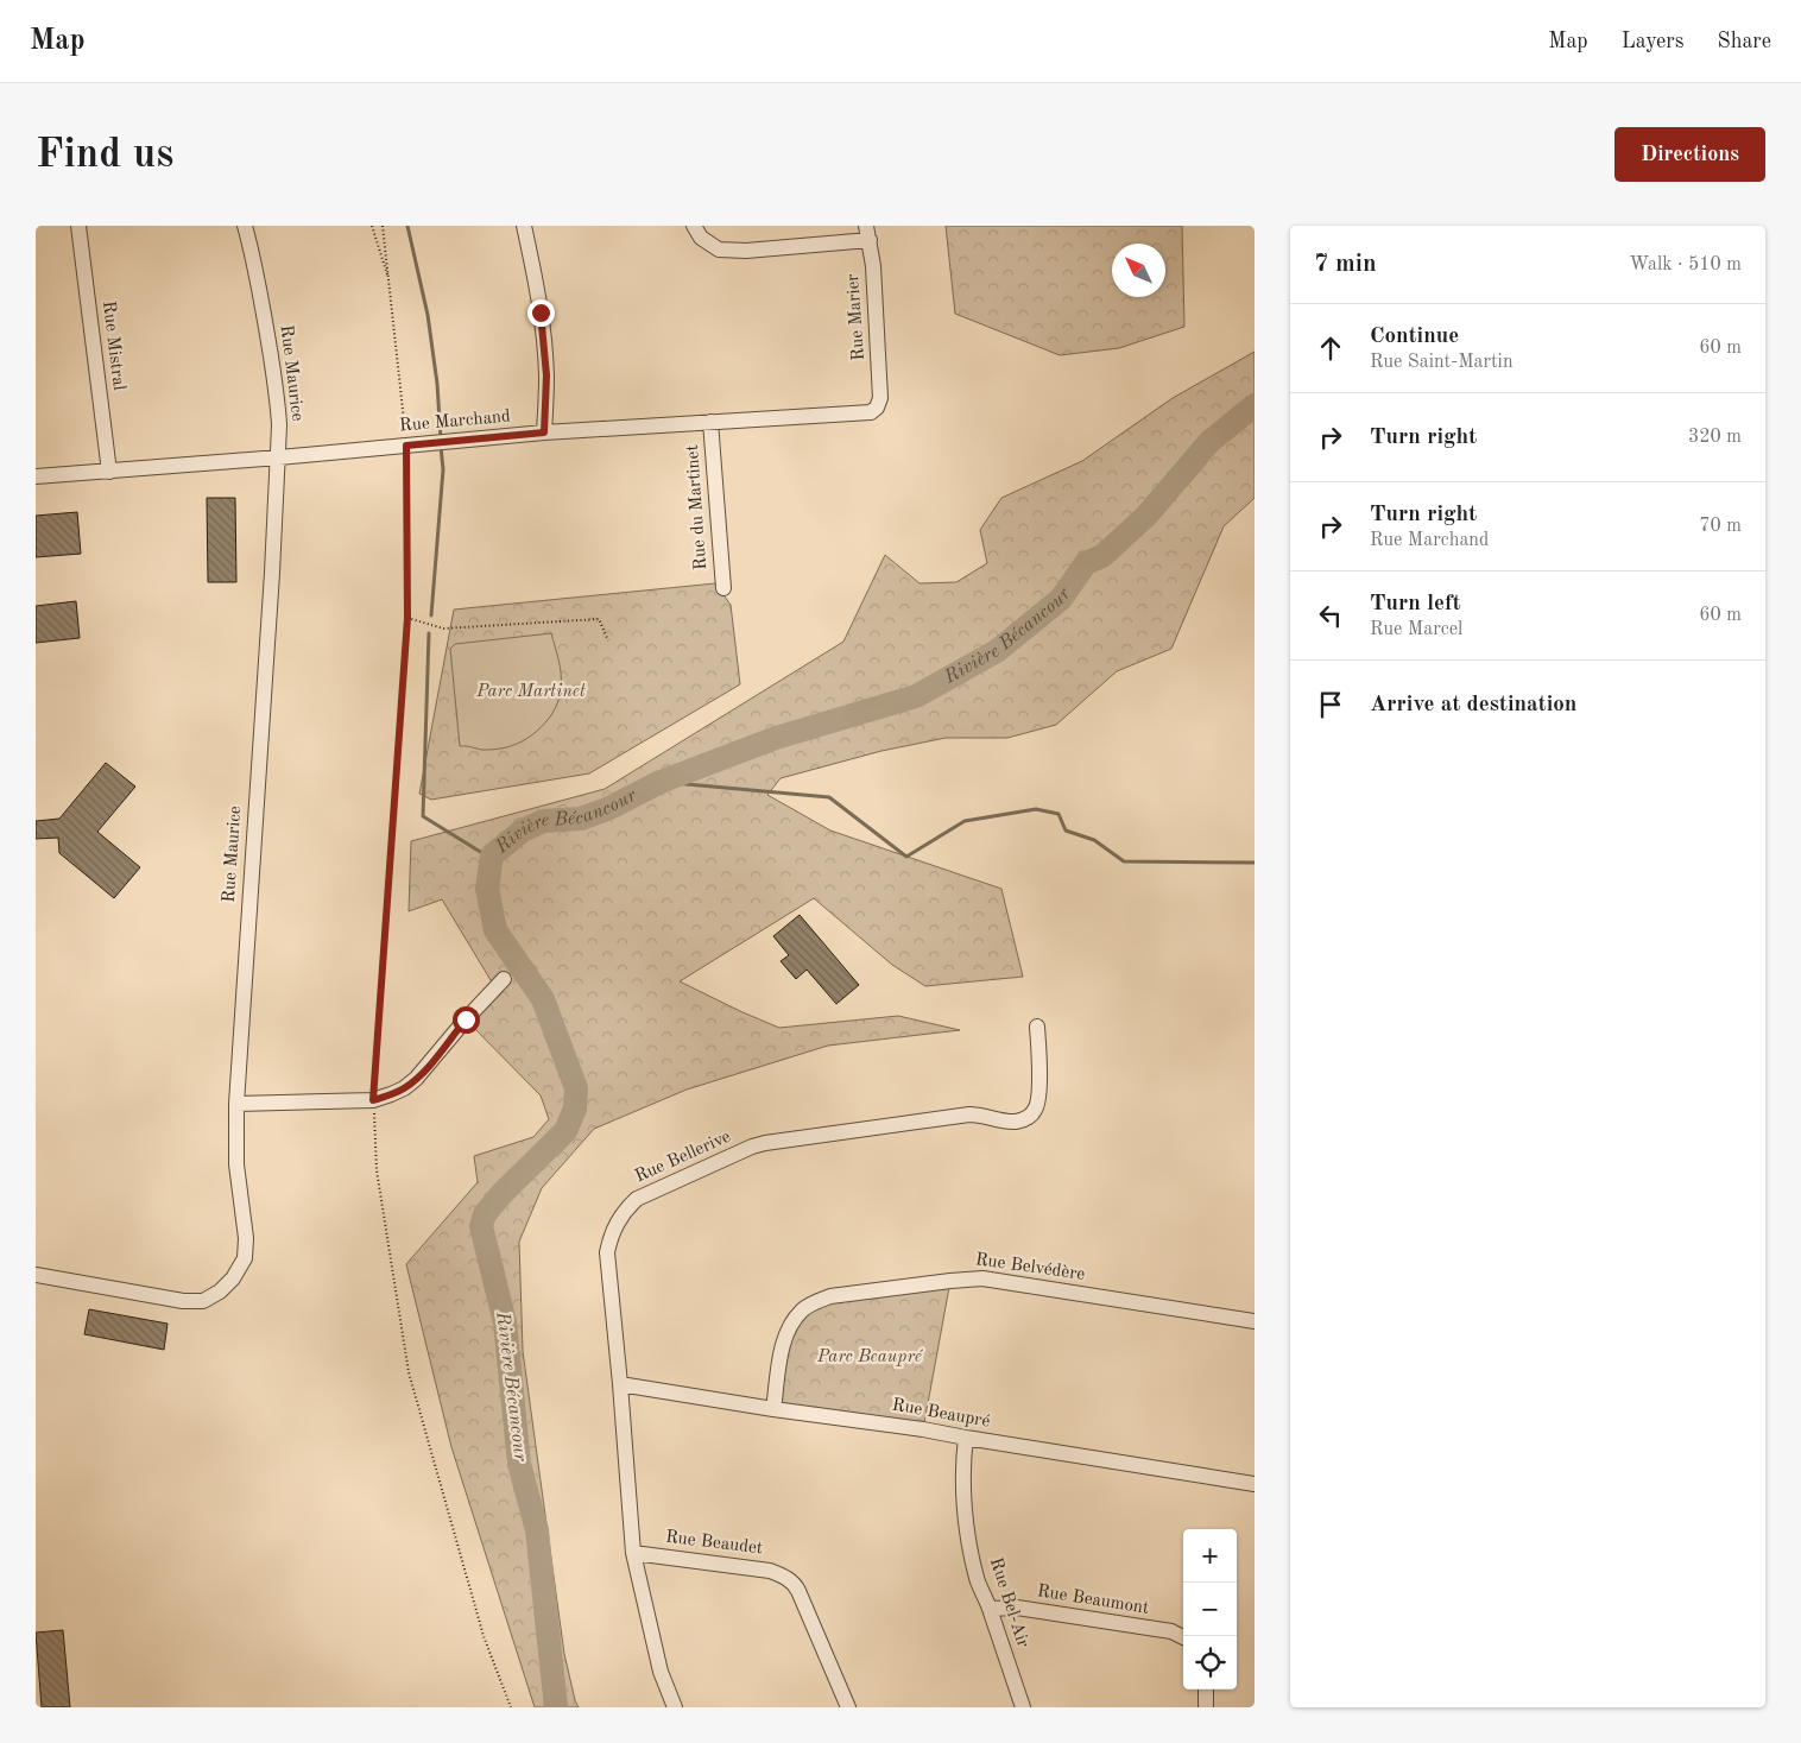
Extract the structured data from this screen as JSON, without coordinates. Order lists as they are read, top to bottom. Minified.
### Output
{"streets":{"street":["Rue Marier","Rue Mistral","Rue Maurice","Rue Marchand","Rue du Martinet","Rue Bellerive","Rue Belvédère","Rue Beaupré","Rue Beaudet","Rue Beaumont","Rue Bel-Air"]},"crossings":[["Rue Marier","Rue Marchand"],["Rue Mistral","Rue Marchand"],["Rue Maurice","Rue Marchand"],["Rue Marchand","Rue du Martinet"],["Rue Bellerive","Rue Beaupré"],["Rue Bellerive","Rue Beaudet"],["Rue Belvédère","Rue Beaupré"],["Rue Beaupré","Rue Bel-Air"],["Rue Beaumont","Rue Bel-Air"]],"water":["Rivière Bécancour"],"parks":["Parc Martinet","Parc Beaupré"],"north":"top left","page":{"header":"Map","nav":["Map","Layers","Share"],"buttons":"Directions","title":"Find us","heading":["7 min","Walk · 510 m"],"list":[["Continue","Rue Saint-Martin","60 m"],["Turn right","320 m"],["Turn right","Rue Marchand","70 m"],["Turn left","Rue Marcel","60 m"],"Arrive at destination"],"map_buttons":["+","−"]}}
